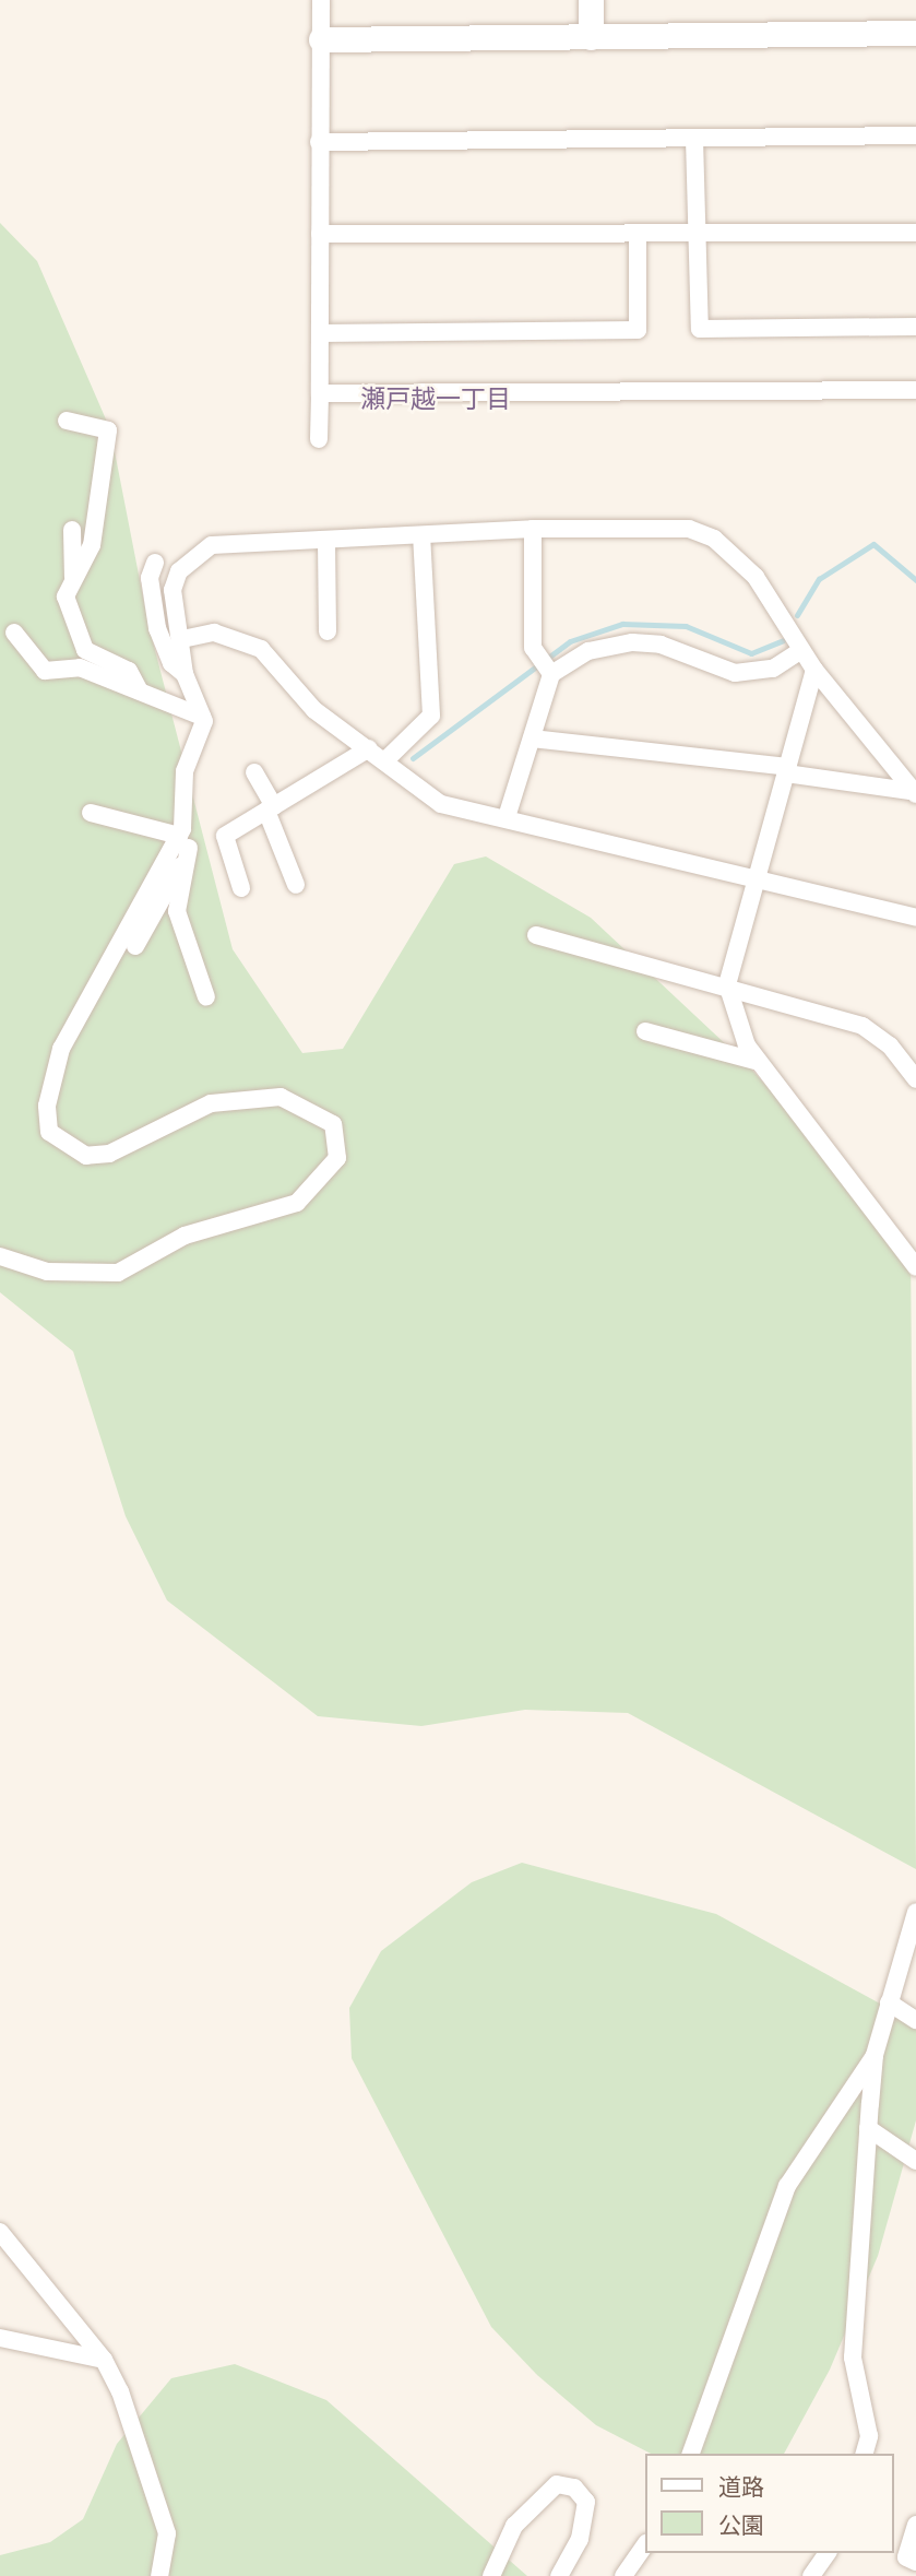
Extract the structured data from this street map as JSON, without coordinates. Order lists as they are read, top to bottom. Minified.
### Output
{"districts":["瀬戸越一丁目"],"legend":["道路","公園"]}
